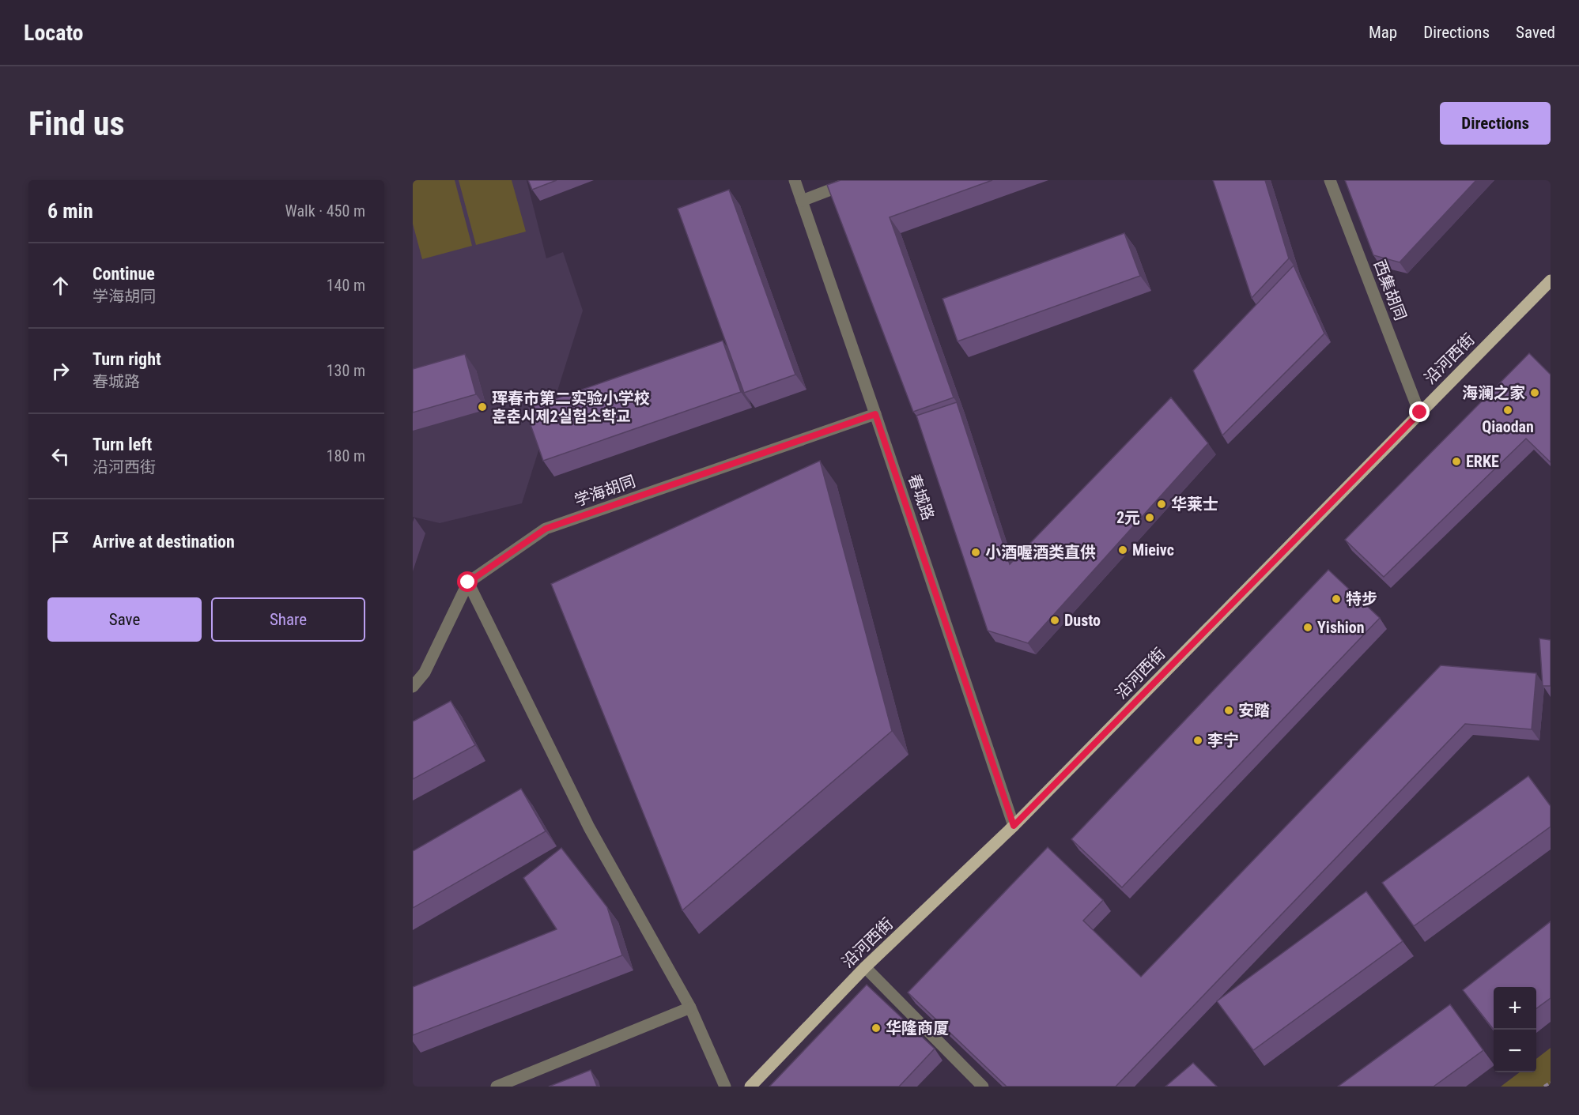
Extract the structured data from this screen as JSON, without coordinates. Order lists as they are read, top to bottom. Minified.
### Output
{"streets":{"main road":["沿河西街"],"street":["西集胡同","学海胡同","春城路"]},"crossings":[["西集胡同","沿河西街"],["沿河西街","春城路"],["学海胡同","春城路"]],"places":["海澜之家","珲春市第二实验小学校 훈춘시제2실험소학교","Qiaodan","ERKE","华莱士","2元","Mieivc","小酒喔酒类直供","特步","Dusto","Yishion","安踏","李宁","华隆商厦"],"page":{"header":"Locato","nav":["Map","Directions","Saved"],"buttons":["Directions",["Save","Share"]],"title":"Find us","heading":["6 min","Walk · 450 m"],"list":[["Continue","学海胡同","140 m"],["Turn right","春城路","130 m"],["Turn left","沿河西街","180 m"],"Arrive at destination"],"map_buttons":["+","−"]}}
